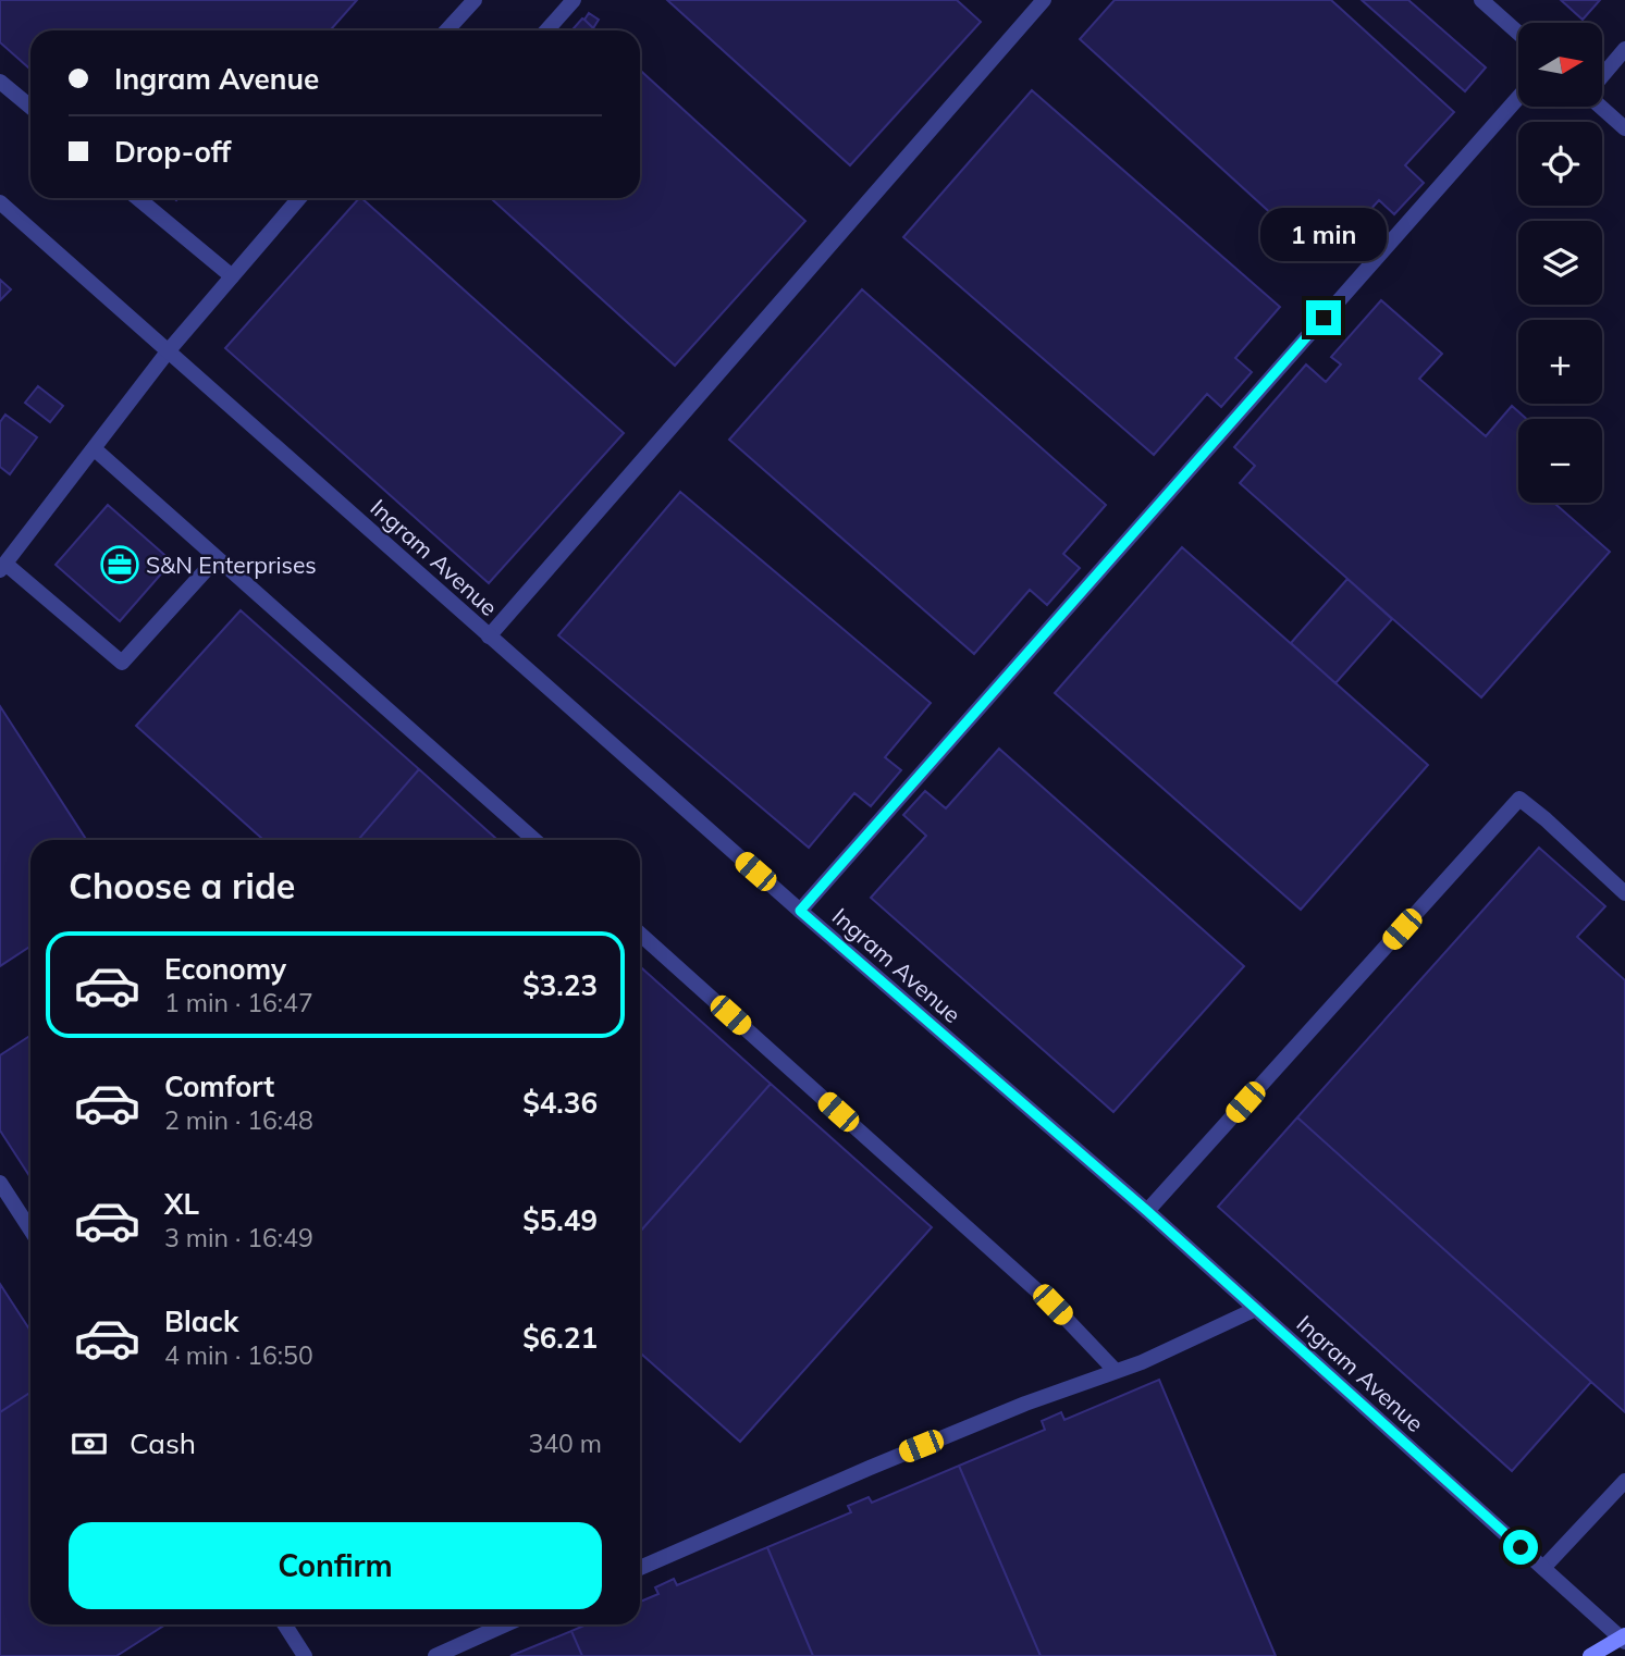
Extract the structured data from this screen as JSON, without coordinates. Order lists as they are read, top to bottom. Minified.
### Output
{"streets":{"street":["Ingram Avenue"]},"places":{"office":["S&N Enterprises"]},"north":"right","page":{"map_buttons":["+","−"],"banner":["Ingram Avenue","Drop-off"],"bubble":"1 min","heading":"Choose a ride","list":[{"name":"Economy","note":"1 min · 16:47","value":"$3.23"},{"name":"Comfort","note":"2 min · 16:48","value":"$4.36"},{"name":"XL","note":"3 min · 16:49","value":"$5.49"},{"name":"Black","note":"4 min · 16:50","value":"$6.21"}],"pay":["Cash","340 m"],"buttons":"Confirm"}}
